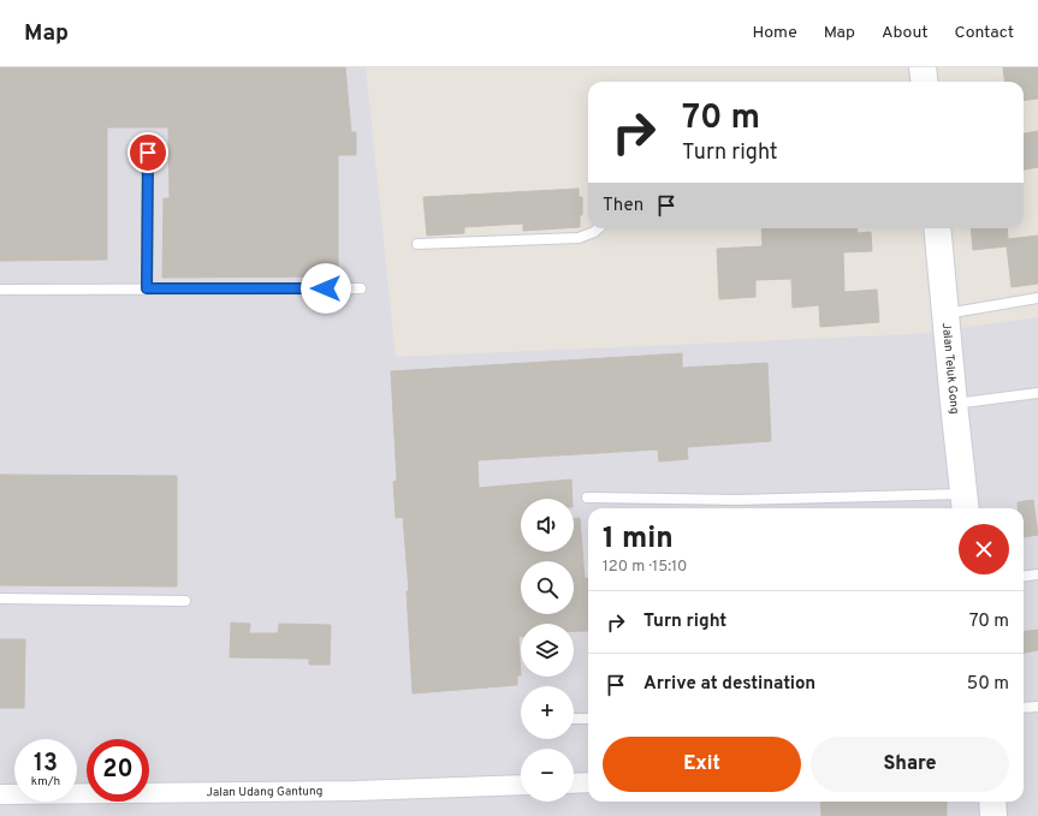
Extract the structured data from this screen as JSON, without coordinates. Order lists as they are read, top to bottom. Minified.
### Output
{"streets":{"street":["Jalan Teluk Gong","Jalan Udang Gantung"]},"page":{"header":"Map","nav":["Home","Map","About","Contact"],"turn":["70 m","Turn right"],"then":"Then","map_buttons":["+","−"],"heading":["1 min","120 m · 15:10"],"list":[{"name":"Turn right","value":"70 m"},{"name":"Arrive at destination","value":"50 m"}],"buttons":["Exit","Share"],"speed":"13 km/h","limit":"20"}}
